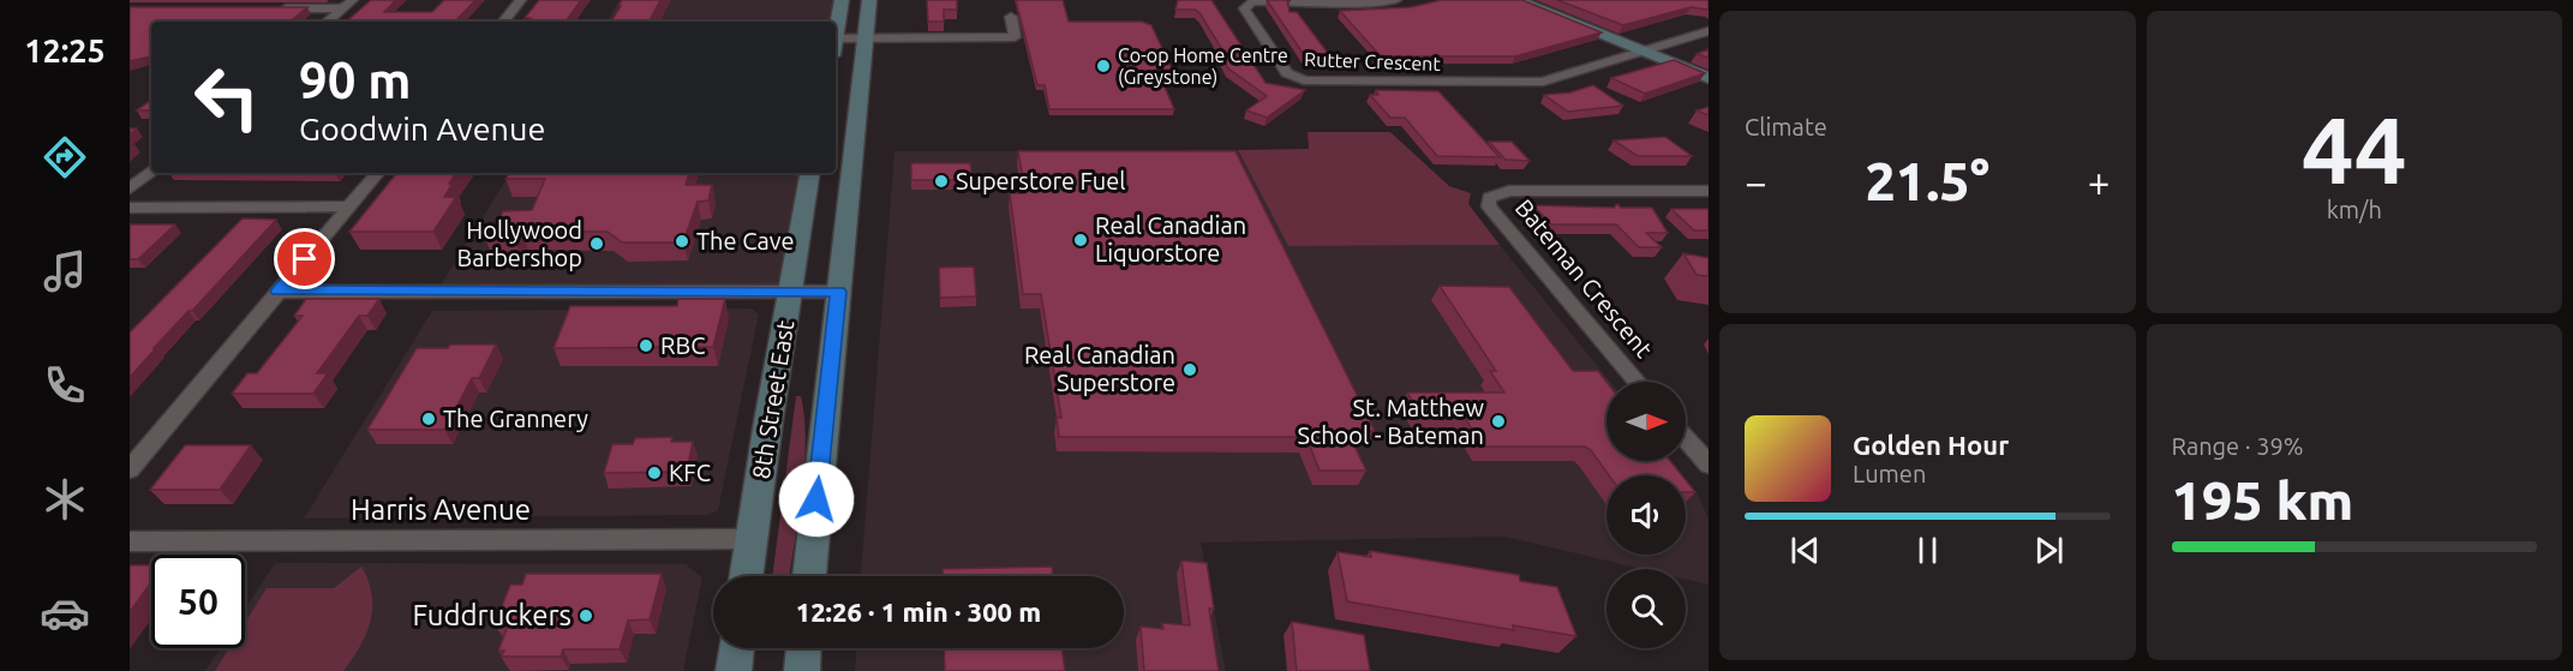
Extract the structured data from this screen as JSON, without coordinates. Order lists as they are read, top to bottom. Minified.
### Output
{"streets":{"main road":["8th Street East"],"street":["Rutter Crescent","Bateman Crescent","Harris Avenue"]},"crossings":[["8th Street East","Harris Avenue"]],"places":["Co-op Home Centre (Greystone)","Superstore Fuel","Real Canadian Liquorstore","The Cave","Hollywood Barbershop","RBC","Real Canadian Superstore","The Grannery","St. Matthew School - Bateman","KFC","Fuddruckers"],"north":"right","page":{"tabs":"12:25","tile":["Climate",["44","km/h"],["Range · 39%","195 km"]],"turn":["90 m","Goodwin Avenue"],"heat":["−","21.5°","+"],"song":["Golden Hour","Lumen"],"limit":"50","trip":"12:26 · 1 min · 300 m"}}
